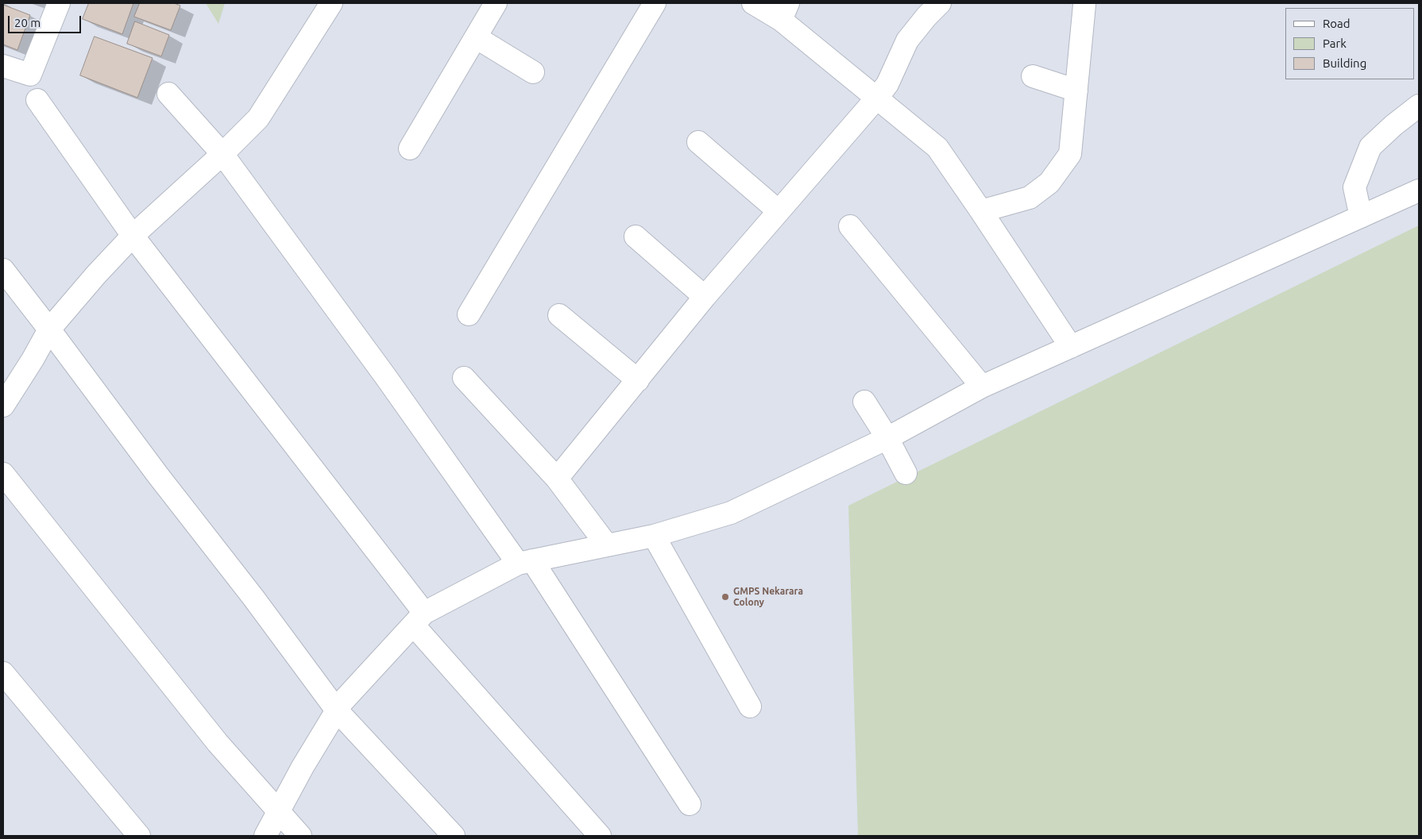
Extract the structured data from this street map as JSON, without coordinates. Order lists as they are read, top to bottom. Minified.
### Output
{"places":["GMPS Nekarara Colony"],"legend":["Road","Park","Building"],"scale_bar":"20 m"}
